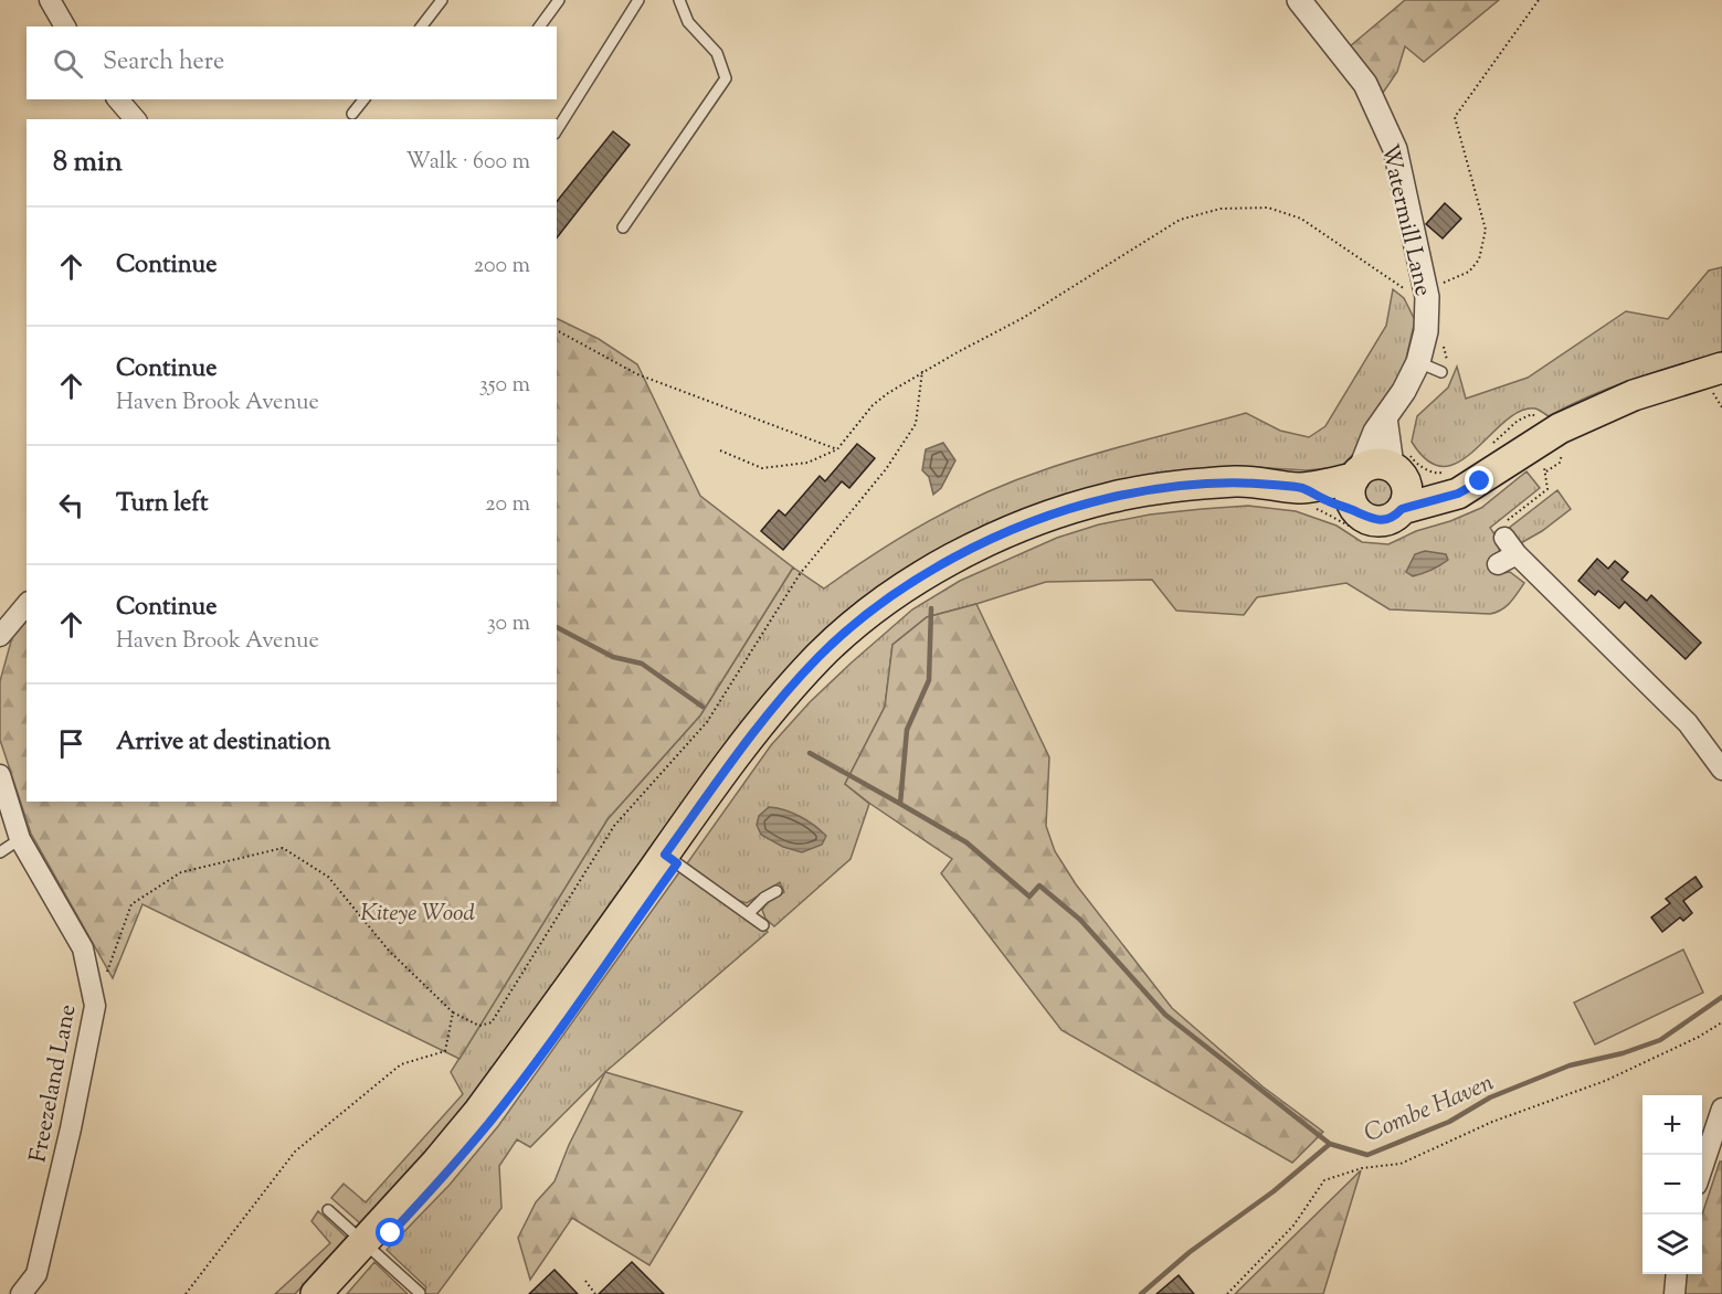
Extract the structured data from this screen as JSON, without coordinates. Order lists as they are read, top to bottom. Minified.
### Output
{"streets":{"street":["Watermill Lane","Freezeland Lane"]},"water":["Combe Haven"],"parks":["Kiteye Wood"],"page":{"search":"Search here","heading":["8 min","Walk · 600 m"],"list":[["Continue","200 m"],["Continue","Haven Brook Avenue","350 m"],["Turn left","20 m"],["Continue","Haven Brook Avenue","30 m"],"Arrive at destination"],"map_buttons":["+","−"]}}
